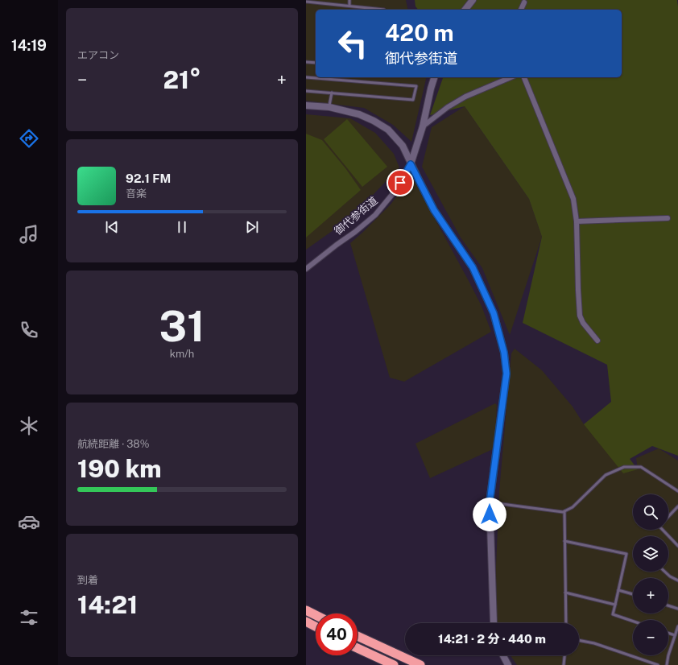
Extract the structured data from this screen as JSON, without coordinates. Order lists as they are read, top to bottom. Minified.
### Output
{"streets":{"street":["御代参街道"]},"page":{"tabs":"14:19","tile":["エアコン",["31","km/h"],["航続距離 · 38%","190 km"],["到着","14:21"]],"turn":["420 m","御代参街道"],"heat":["−","21°","+"],"song":["92.1 FM","音楽"],"map_buttons":["+","−"],"limit":"40","trip":"14:21 · 2 分 · 440 m"}}
